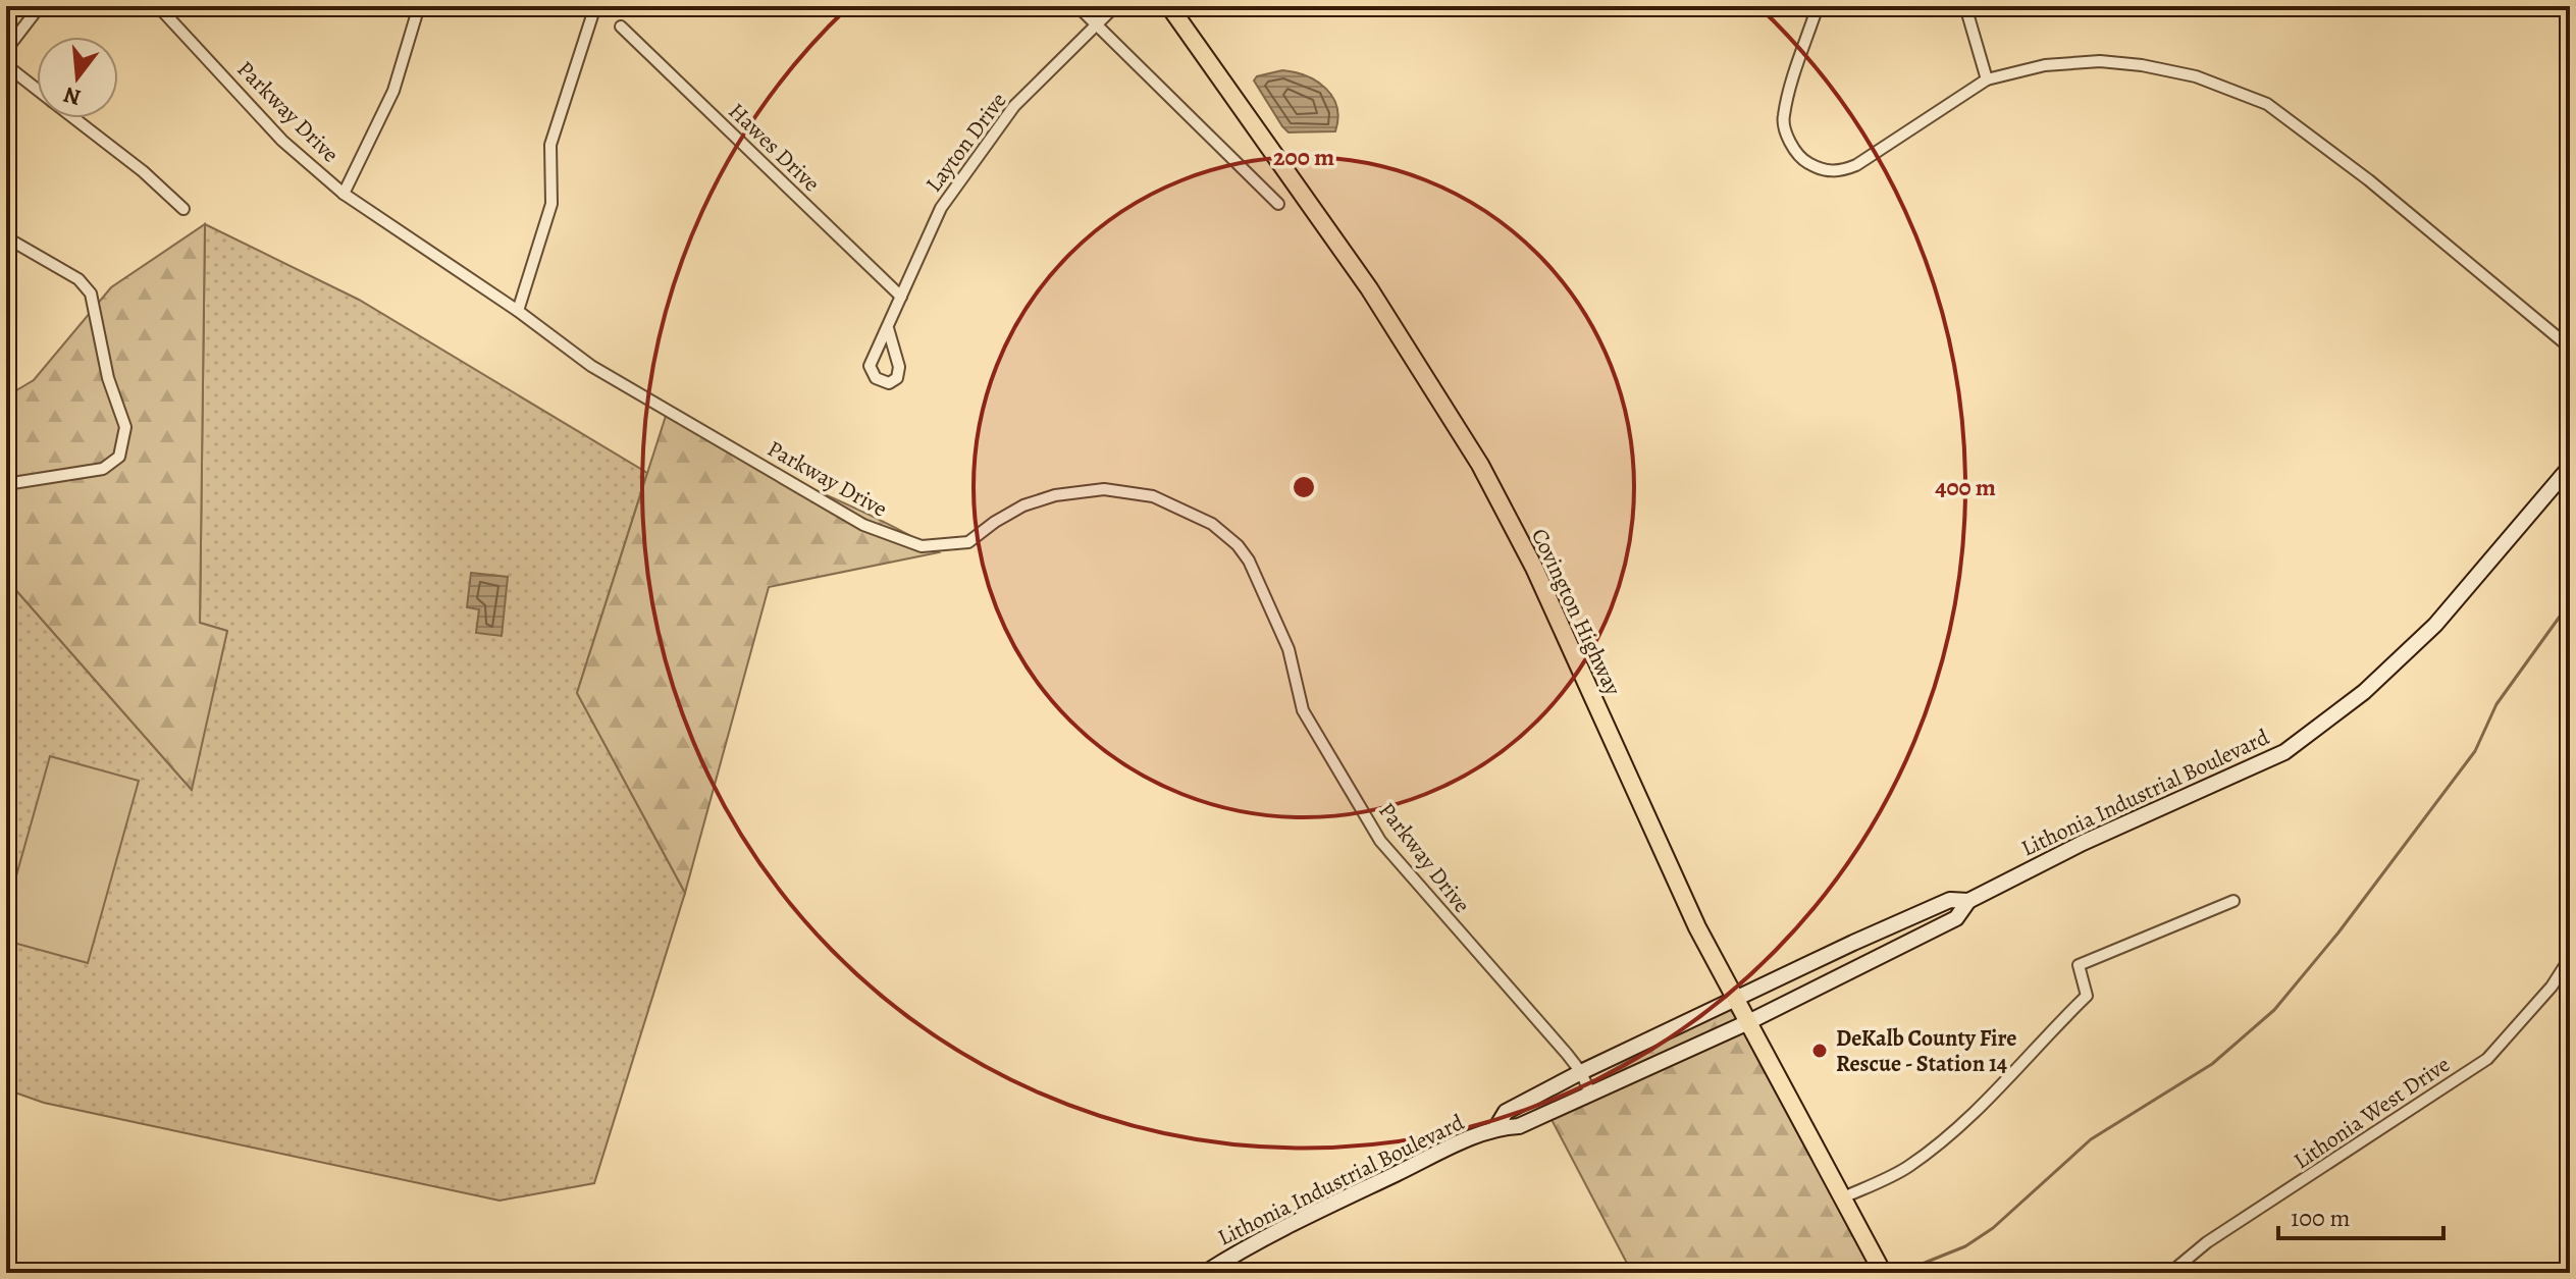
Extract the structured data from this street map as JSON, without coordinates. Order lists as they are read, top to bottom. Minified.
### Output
{"streets":{"main road":["Covington Highway","Lithonia Industrial Boulevard"],"street":["Parkway Drive","Layton Drive","Hawes Drive","Lithonia West Drive"]},"crossings":[["Parkway Drive","Lithonia Industrial Boulevard"],["Layton Drive","Hawes Drive"],["Covington Highway","Lithonia Industrial Boulevard"]],"places":["DeKalb County Fire Rescue - Station 14"],"scale_bar":"100 m","north":"bottom","rings":["200 m","400 m"]}
